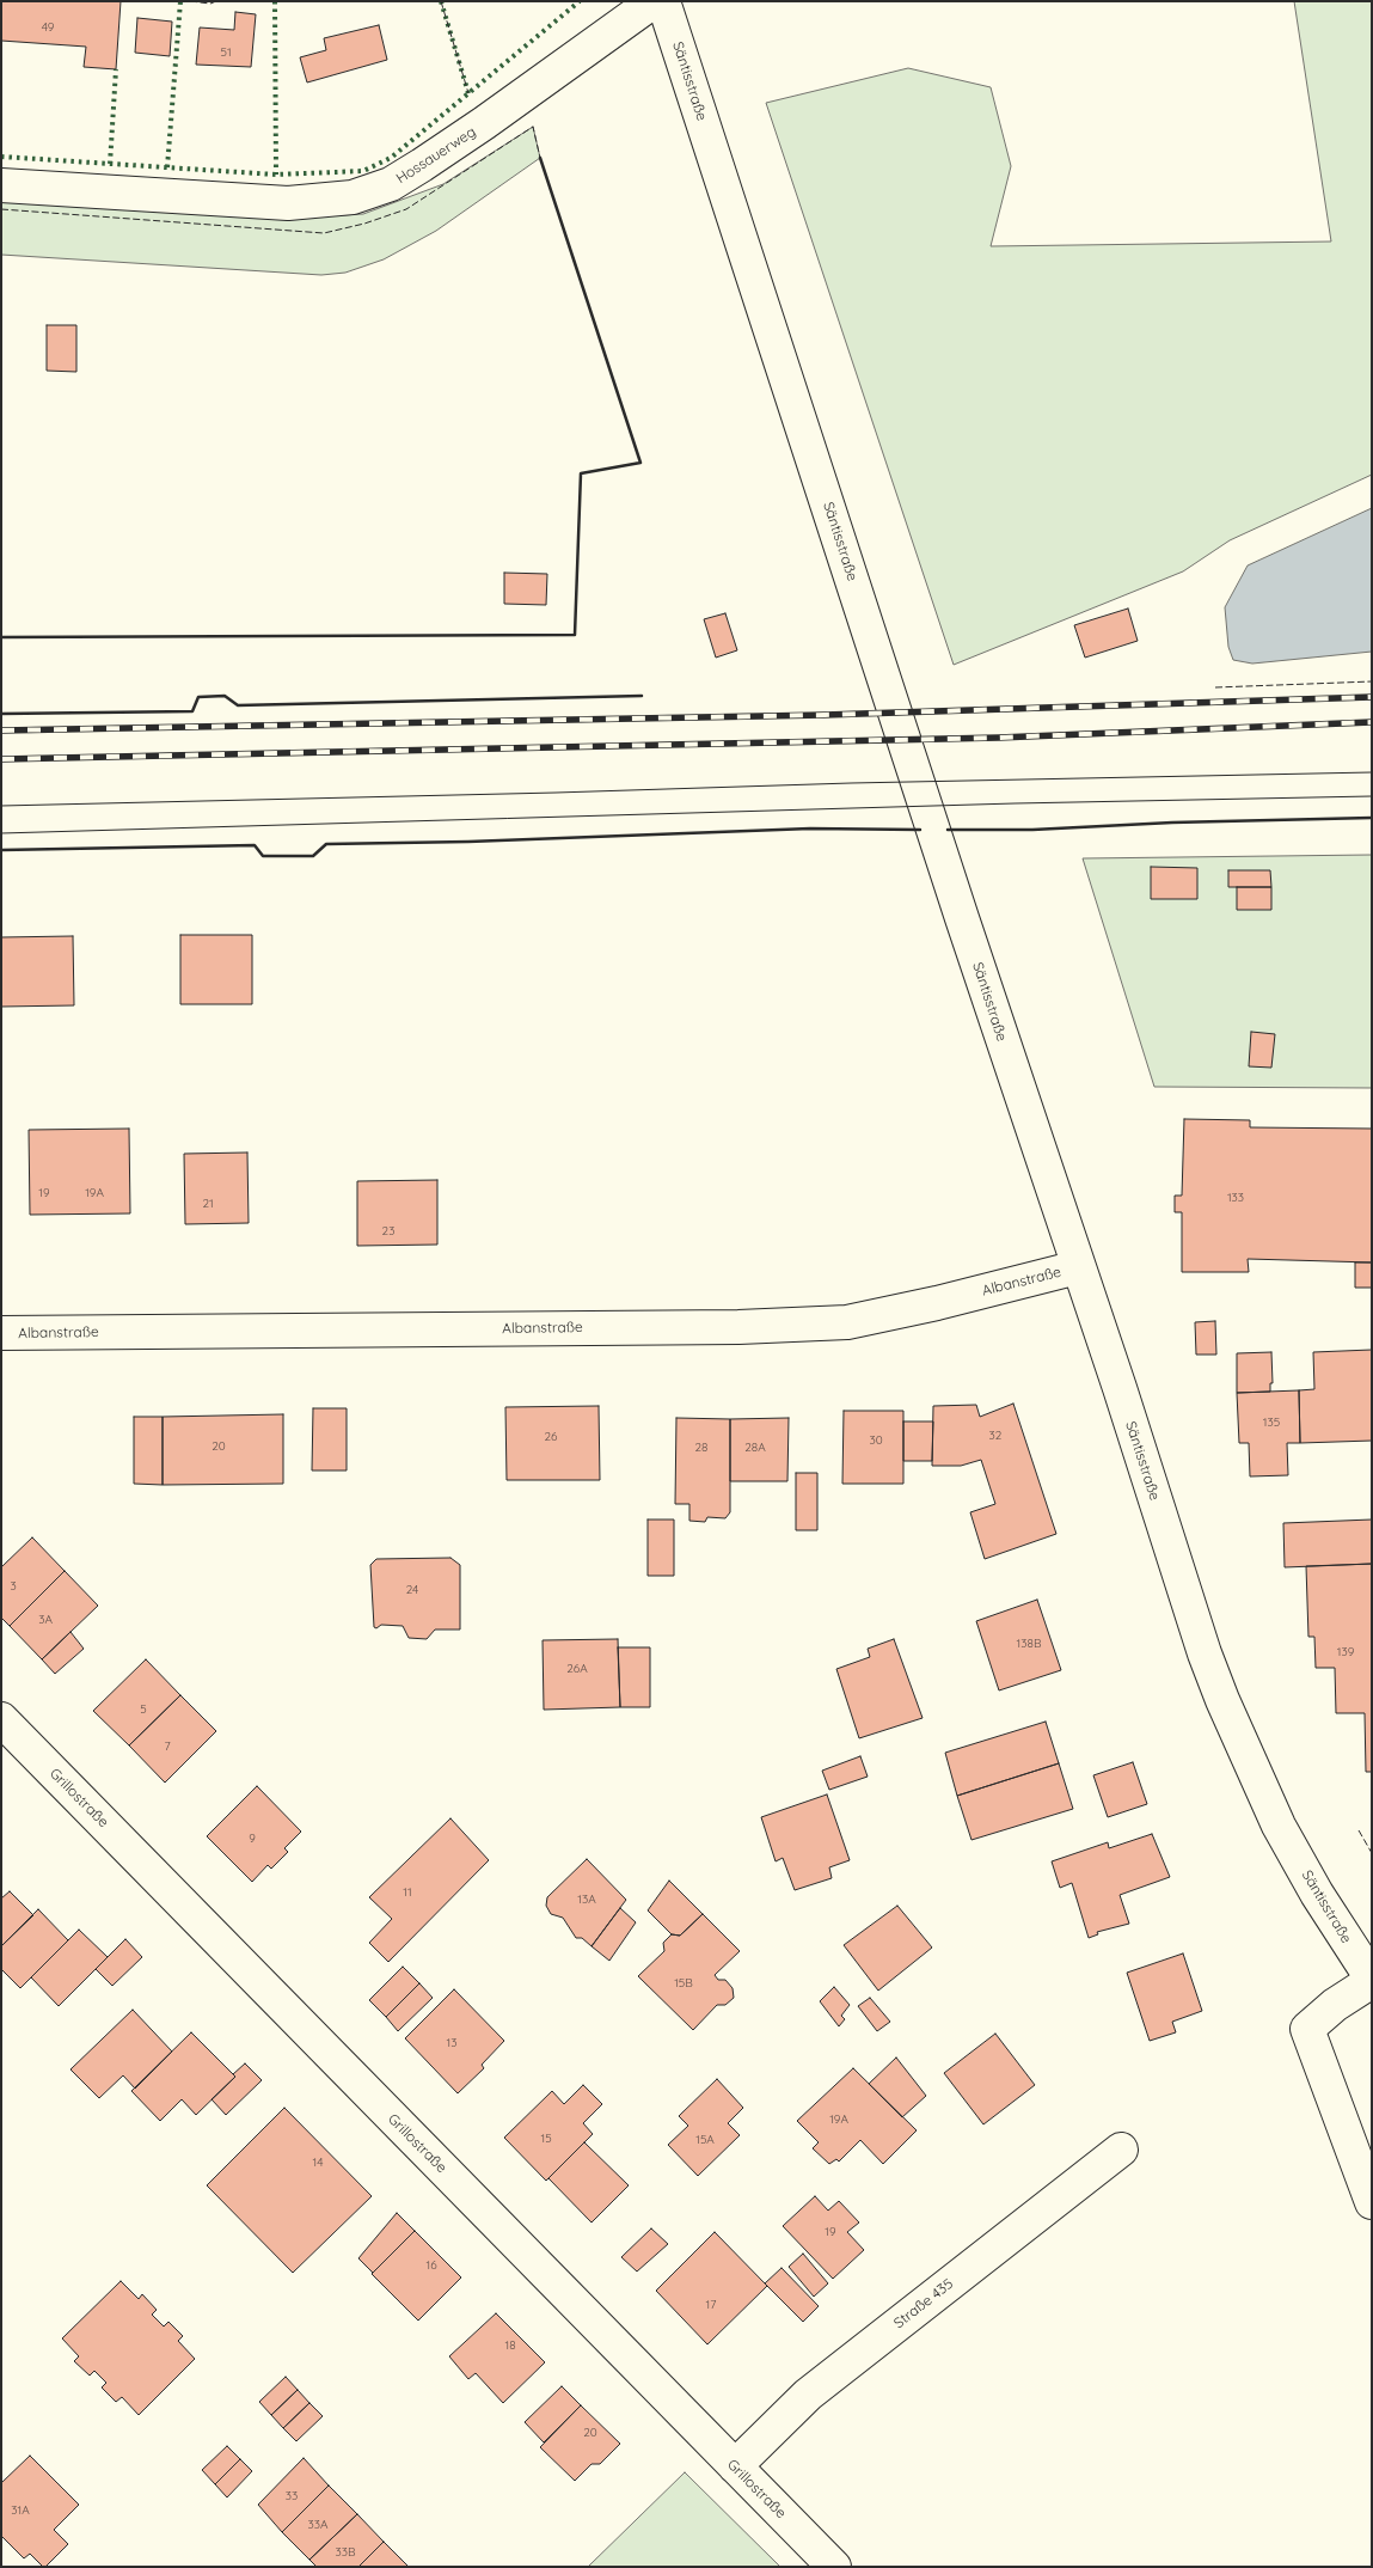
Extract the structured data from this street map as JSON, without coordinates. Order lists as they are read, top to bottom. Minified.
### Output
{"streets":{"street":["Säntisstraße","Hossauerweg","Albanstraße","Grillostraße","Straße 435"]},"crossings":[["Säntisstraße","Albanstraße"],["Grillostraße","Straße 435"]],"house_numbers":["49","51","19","19A","133","21","23","135","32","26","30","20","28","28A","3","24","3A","138B","139","26A","5","7","9","11","13A","15B","13","19A","15","15A","14","19","16","17","18","20","33","31A","33A","33B"]}
